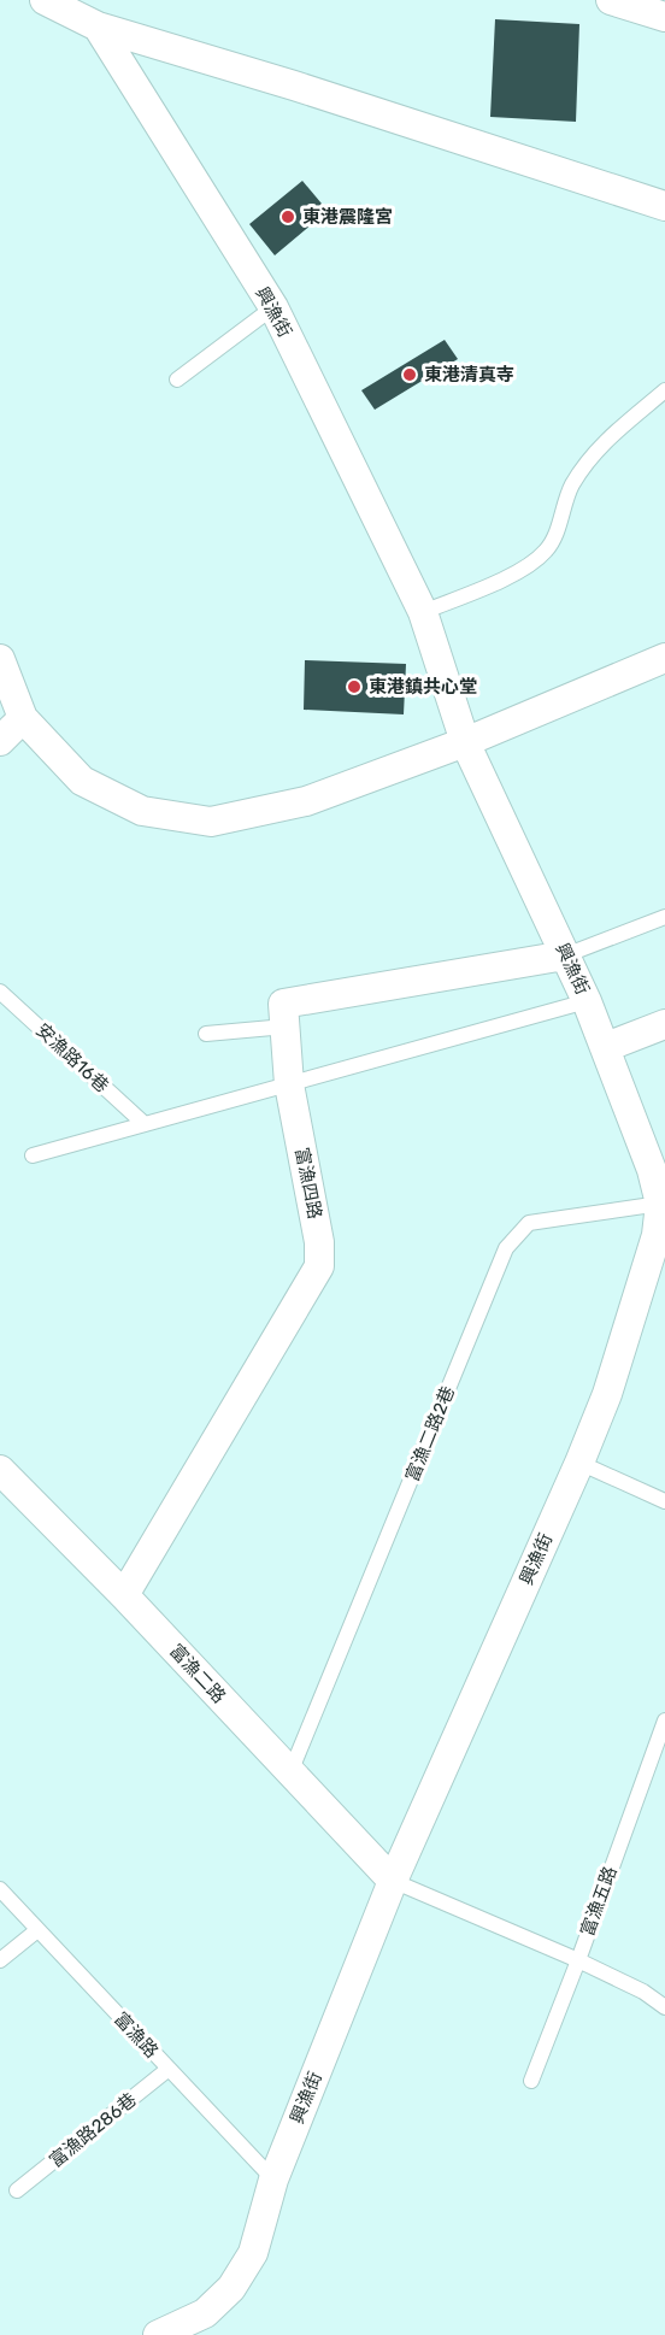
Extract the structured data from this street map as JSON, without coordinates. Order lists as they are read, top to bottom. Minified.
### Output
{"streets":{"street":["興漁街","富漁四路","富漁二路"],"lane":["安漁路16巷","富漁二路2巷","富漁五路","富漁路","富漁路286巷"]},"crossings":[["興漁街","富漁四路"],["興漁街","富漁二路2巷"],["興漁街","富漁二路"],["興漁街","富漁路"],["富漁四路","富漁二路"],["富漁二路2巷","富漁二路"],["富漁路","富漁路286巷"]],"places":["東港震隆宮","東港清真寺","東港鎮共心堂"]}
